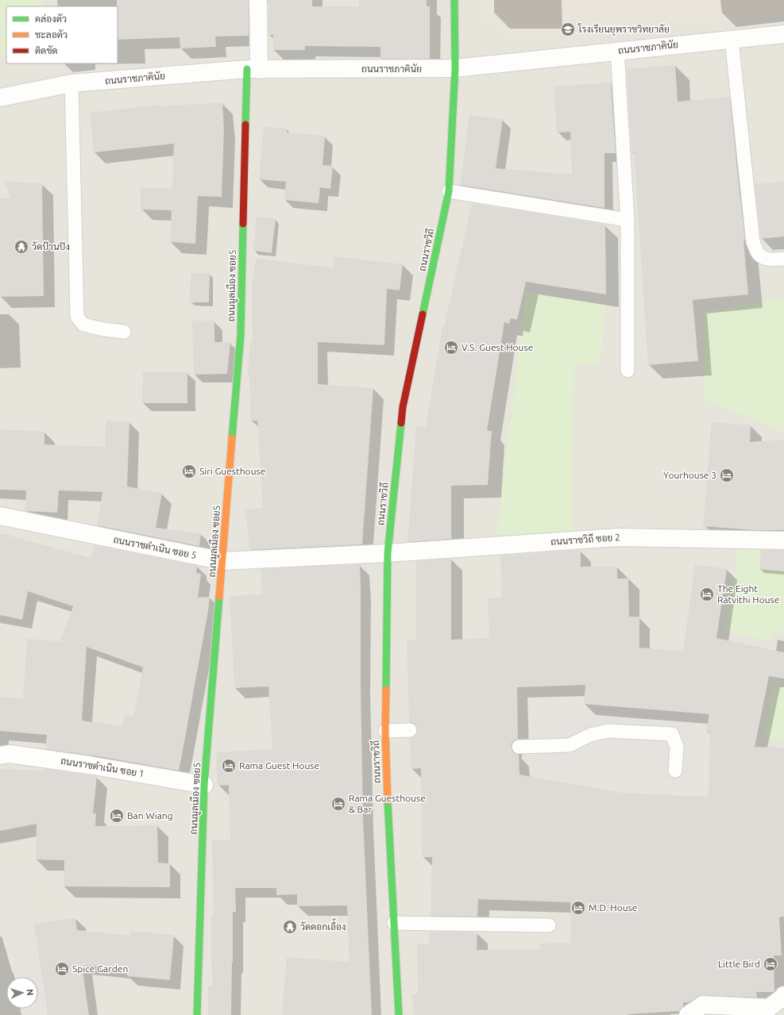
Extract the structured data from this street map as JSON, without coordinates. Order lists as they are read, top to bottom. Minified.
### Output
{"streets":{"street":["ถนนราชภาคินัย","ถนนราชวิถี","ถนนมูลเมือง ซอย5","ถนนราชวิถี ซอย 2","ถนนราชดำเนิน ซอย 5","ถนนราชดำเนิน ซอย 1"]},"crossings":[["ถนนราชภาคินัย","ถนนราชวิถี"],["ถนนราชภาคินัย","ถนนมูลเมือง ซอย5"],["ถนนราชวิถี","ถนนราชวิถี ซอย 2"],["ถนนราชวิถี","ถนนราชดำเนิน ซอย 5"],["ถนนมูลเมือง ซอย5","ถนนราชดำเนิน ซอย 5"],["ถนนมูลเมือง ซอย5","ถนนราชดำเนิน ซอย 1"],["ถนนราชวิถี ซอย 2","ถนนราชดำเนิน ซอย 5"]],"places":{"school or university":["โรงเรียนยุพราชวิทยาลัย"],"temple":["วัดป้านปิง","วัดดอกเอื้อง"],"hotel":["V.S. Guest House","Siri Guesthouse","Yourhouse 3","The Eight Ratvithi House","Rama Guest House","Rama Guesthouse & Bar","Ban Wiang","M.D. House","Little Bird","Spice Garden"]},"legend":["คล่องตัว","ชะลอตัว","ติดขัด"],"north":"right"}
